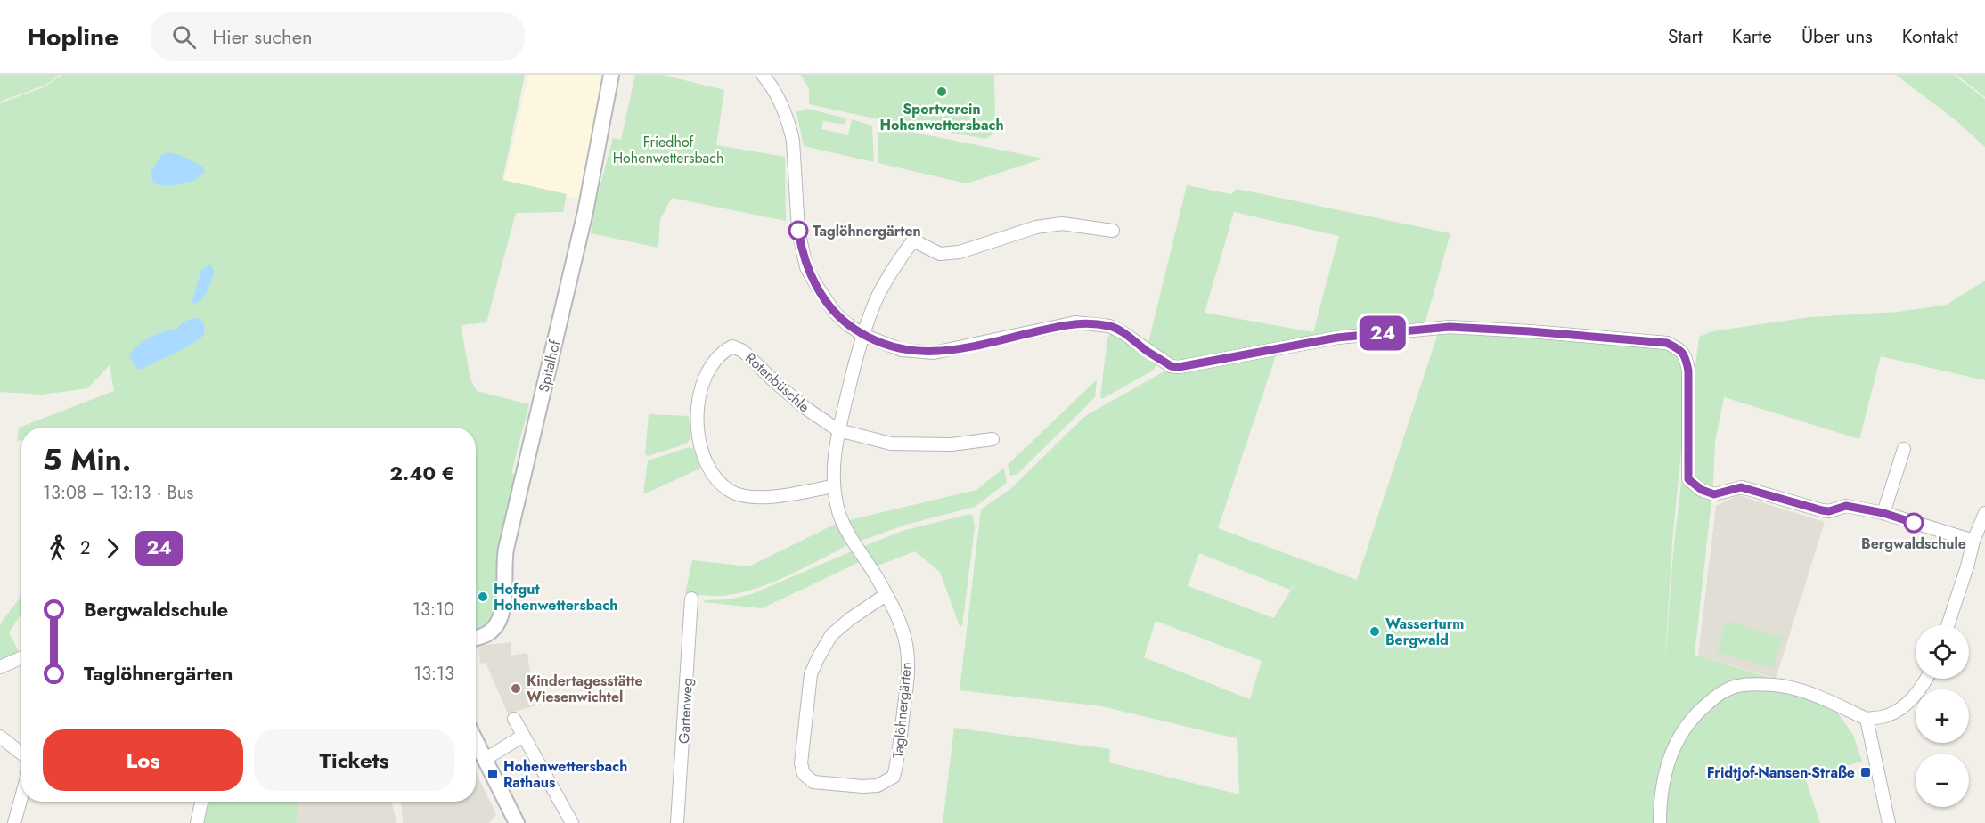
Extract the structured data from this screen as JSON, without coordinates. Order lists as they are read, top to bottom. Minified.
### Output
{"streets":{"street":["Spitalhof","Rotenbüschle","Taglöhnergärten","Gartenweg"]},"crossings":[["Rotenbüschle","Taglöhnergärten"]],"parks":["Friedhof Hohenwettersbach"],"places":{"other":["Sportverein Hohenwettersbach","Taglöhnergärten","Bergwaldschule","Hofgut Hohenwettersbach","Wasserturm Bergwald","Kindertagesstätte Wiesenwichtel"],"transit":["Fridtjof-Nansen-Straße","Hohenwettersbach Rathaus"]},"lines":["bus line 24"],"page":{"header":"Hopline","search":"Hier suchen","nav":["Start","Karte","Über uns","Kontakt"],"on_map":"24","heading":["5 Min.","13:08 – 13:13 · Bus","2.40 €"],"legs":["2","24"],"list":[{"name":"Bergwaldschule","value":"13:10"},{"name":"Taglöhnergärten","value":"13:13"}],"map_buttons":["+","−"],"buttons":["Los","Tickets"]}}
